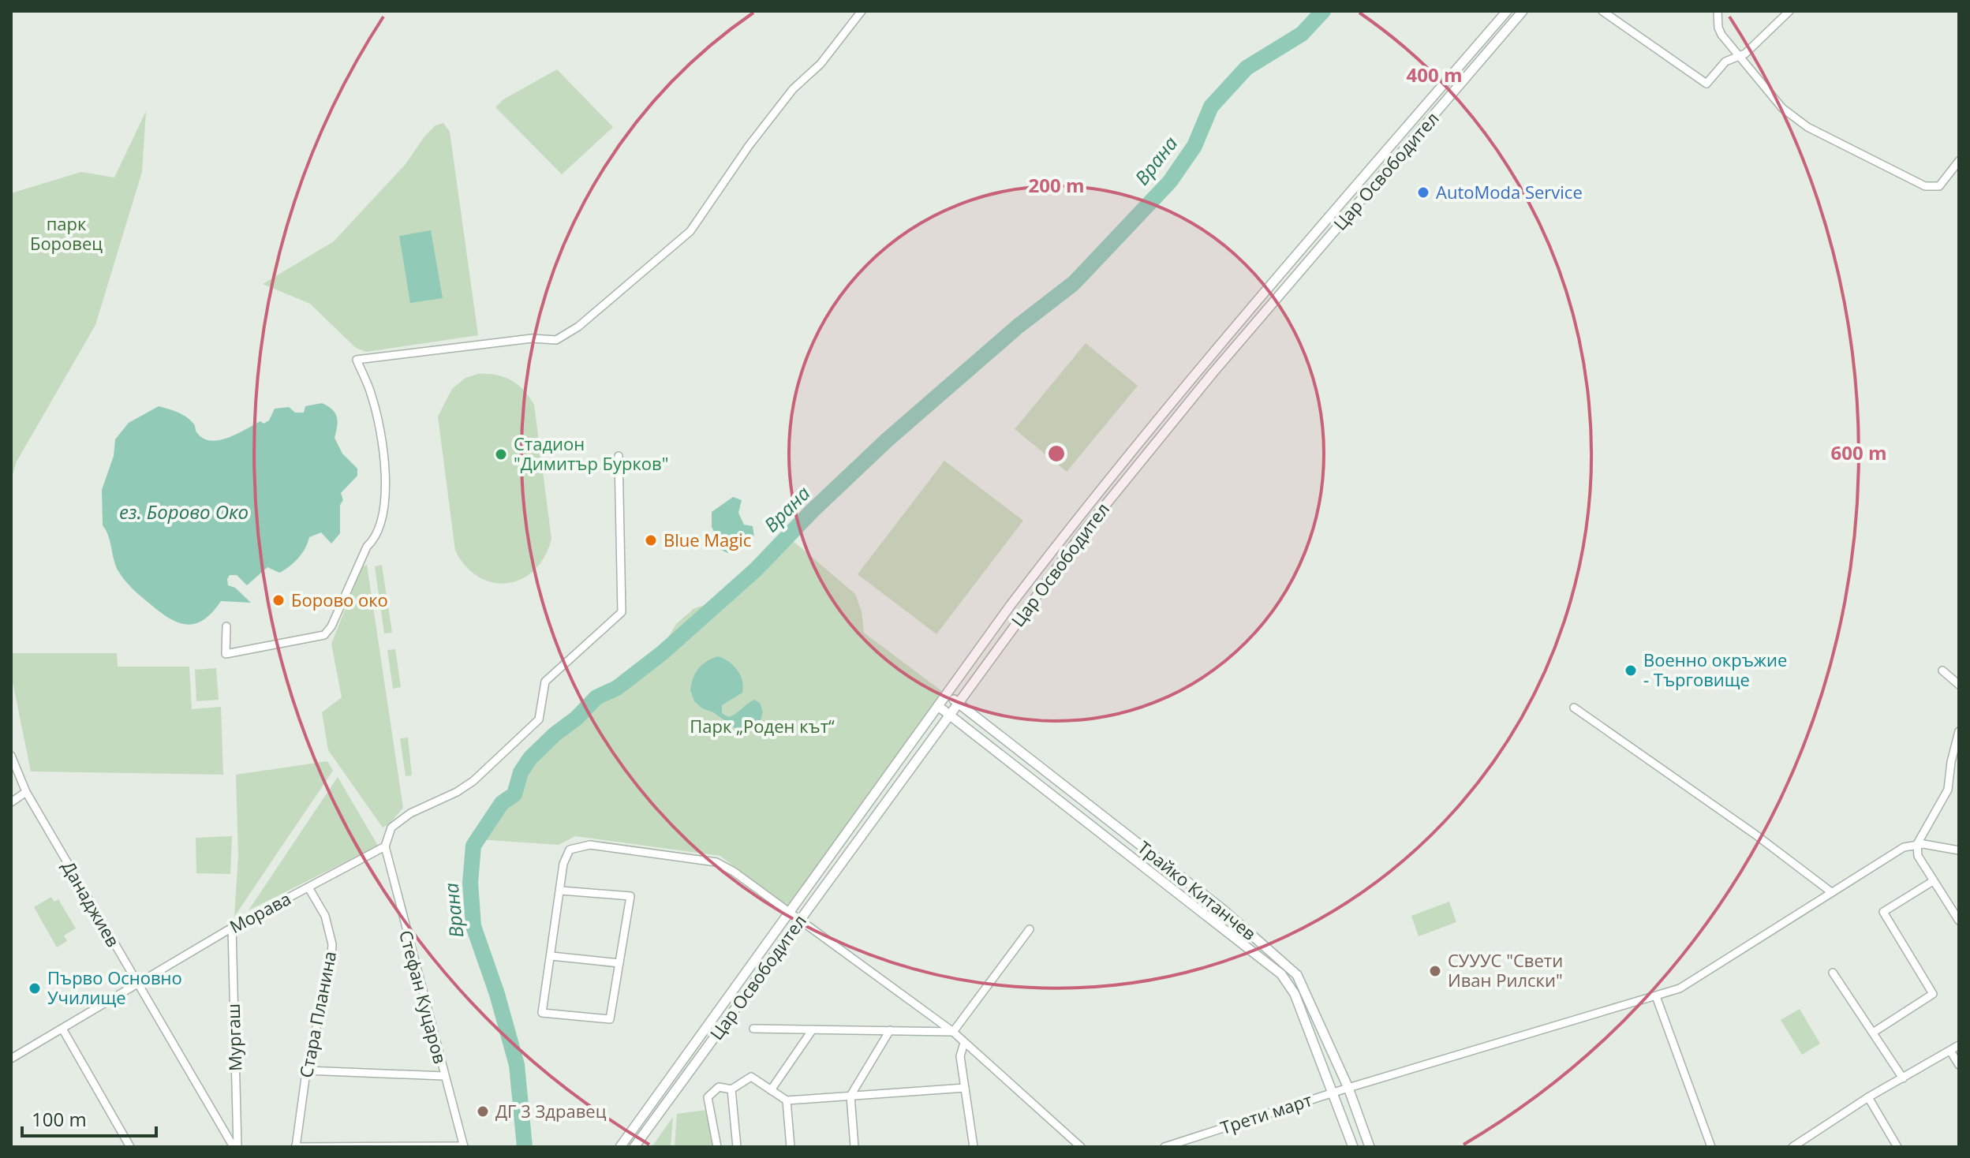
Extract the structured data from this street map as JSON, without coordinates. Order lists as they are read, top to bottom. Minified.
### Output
{"streets":{"street":["Цар Освободител","Трайко Китанчев","Данаджиев","Морава","Стефан Куцаров","Стара Планина","Мургаш","Трети март"]},"crossings":[["Цар Освободител","Трайко Китанчев"],["Трайко Китанчев","Трети март"],["Данаджиев","Морава"],["Данаджиев","Мургаш"],["Морава","Стефан Куцаров"],["Морава","Стара Планина"],["Морава","Мургаш"]],"water":["Врана","ез. Борово Око"],"parks":["парк Боровец","Парк „Роден кът“"],"places":["AutoModa Service","Стадион \"Димитър Бурков\"","Blue Magic","Борово око","Военно окръжие - Търговище","СУУУС \"Свети Иван Рилски\"","Първо Основно Училище","ДГ 3 Здравец"],"scale_bar":"100 m","rings":["400 m","200 m","600 m"]}
